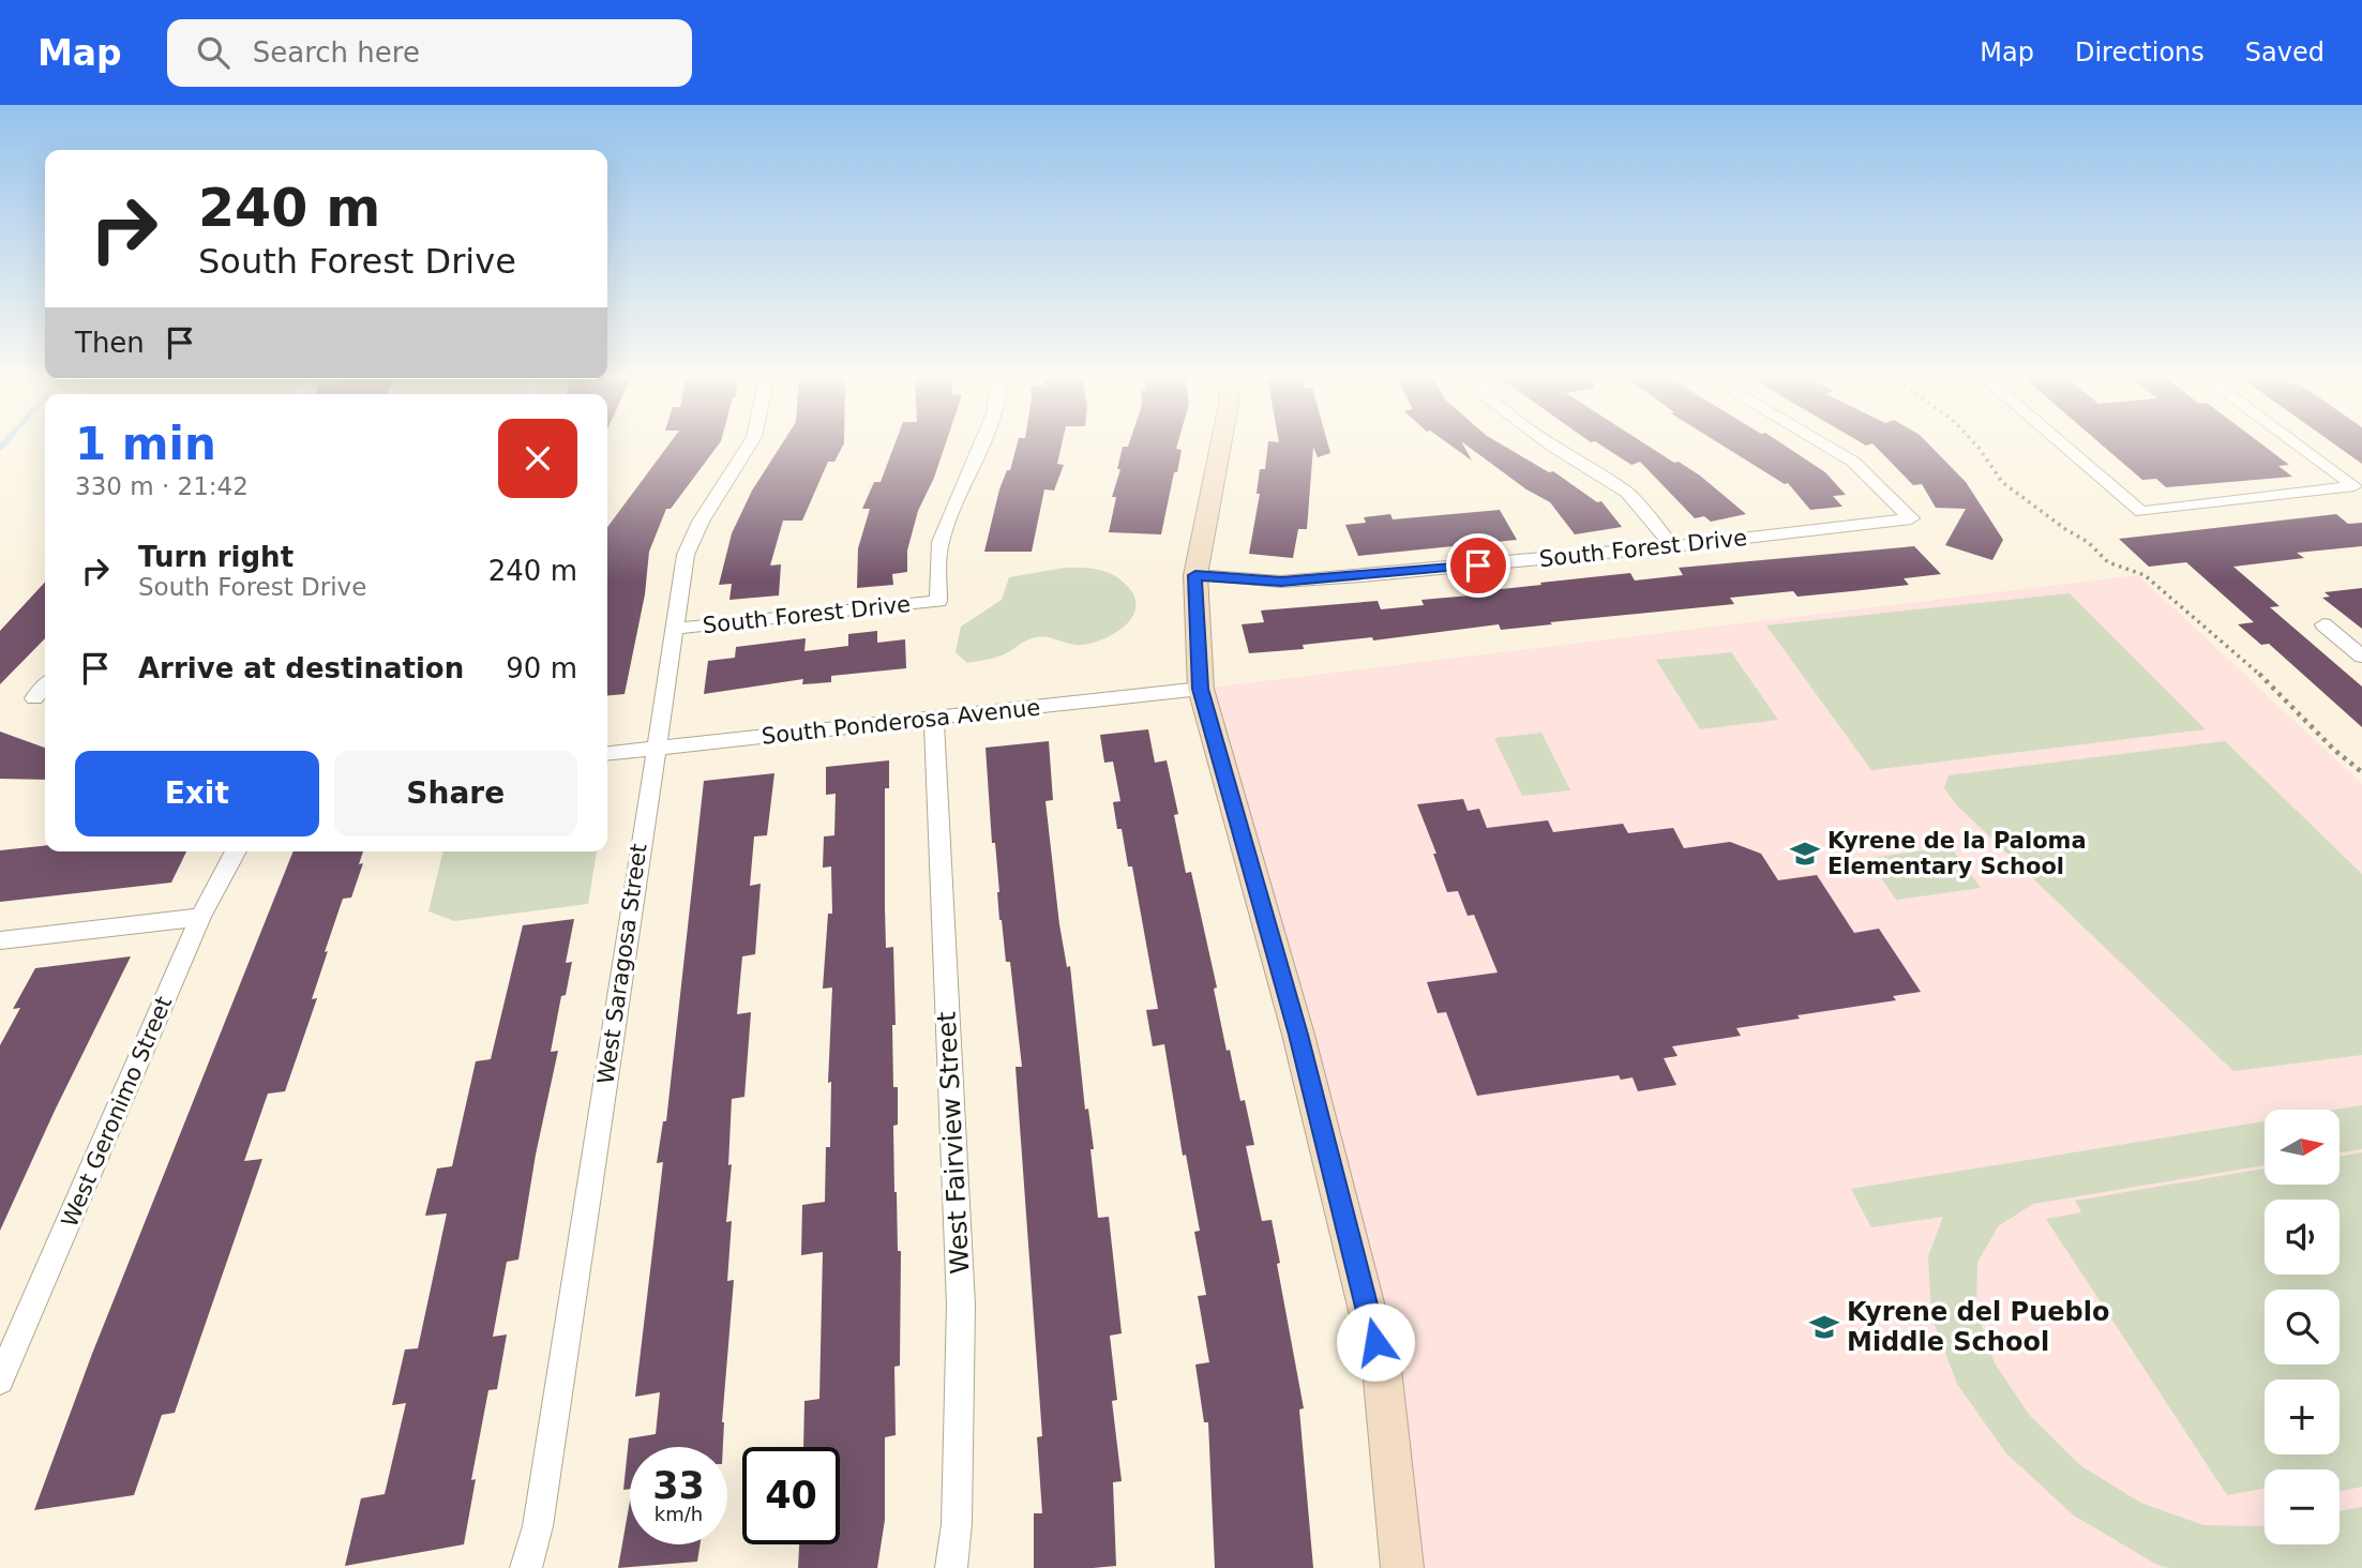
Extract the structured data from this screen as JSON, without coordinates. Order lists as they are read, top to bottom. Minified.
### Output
{"streets":{"street":["South Forest Drive","South Ponderosa Avenue","West Saragosa Street","West Geronimo Street","West Fairview Street"]},"crossings":[["South Forest Drive","West Saragosa Street"],["South Ponderosa Avenue","West Saragosa Street"],["South Ponderosa Avenue","West Fairview Street"]],"places":{"school or university":["Kyrene de la Paloma Elementary School","Kyrene del Pueblo Middle School"]},"north":"right","page":{"header":"Map","search":"Search here","nav":["Map","Directions","Saved"],"turn":["240 m","South Forest Drive"],"then":"Then","heading":["1 min","330 m · 21:42"],"list":[{"name":"Turn right","note":"South Forest Drive","value":"240 m"},{"name":"Arrive at destination","value":"90 m"}],"buttons":["Exit","Share"],"map_buttons":["+","−"],"speed":"33 km/h","limit":"40"}}
